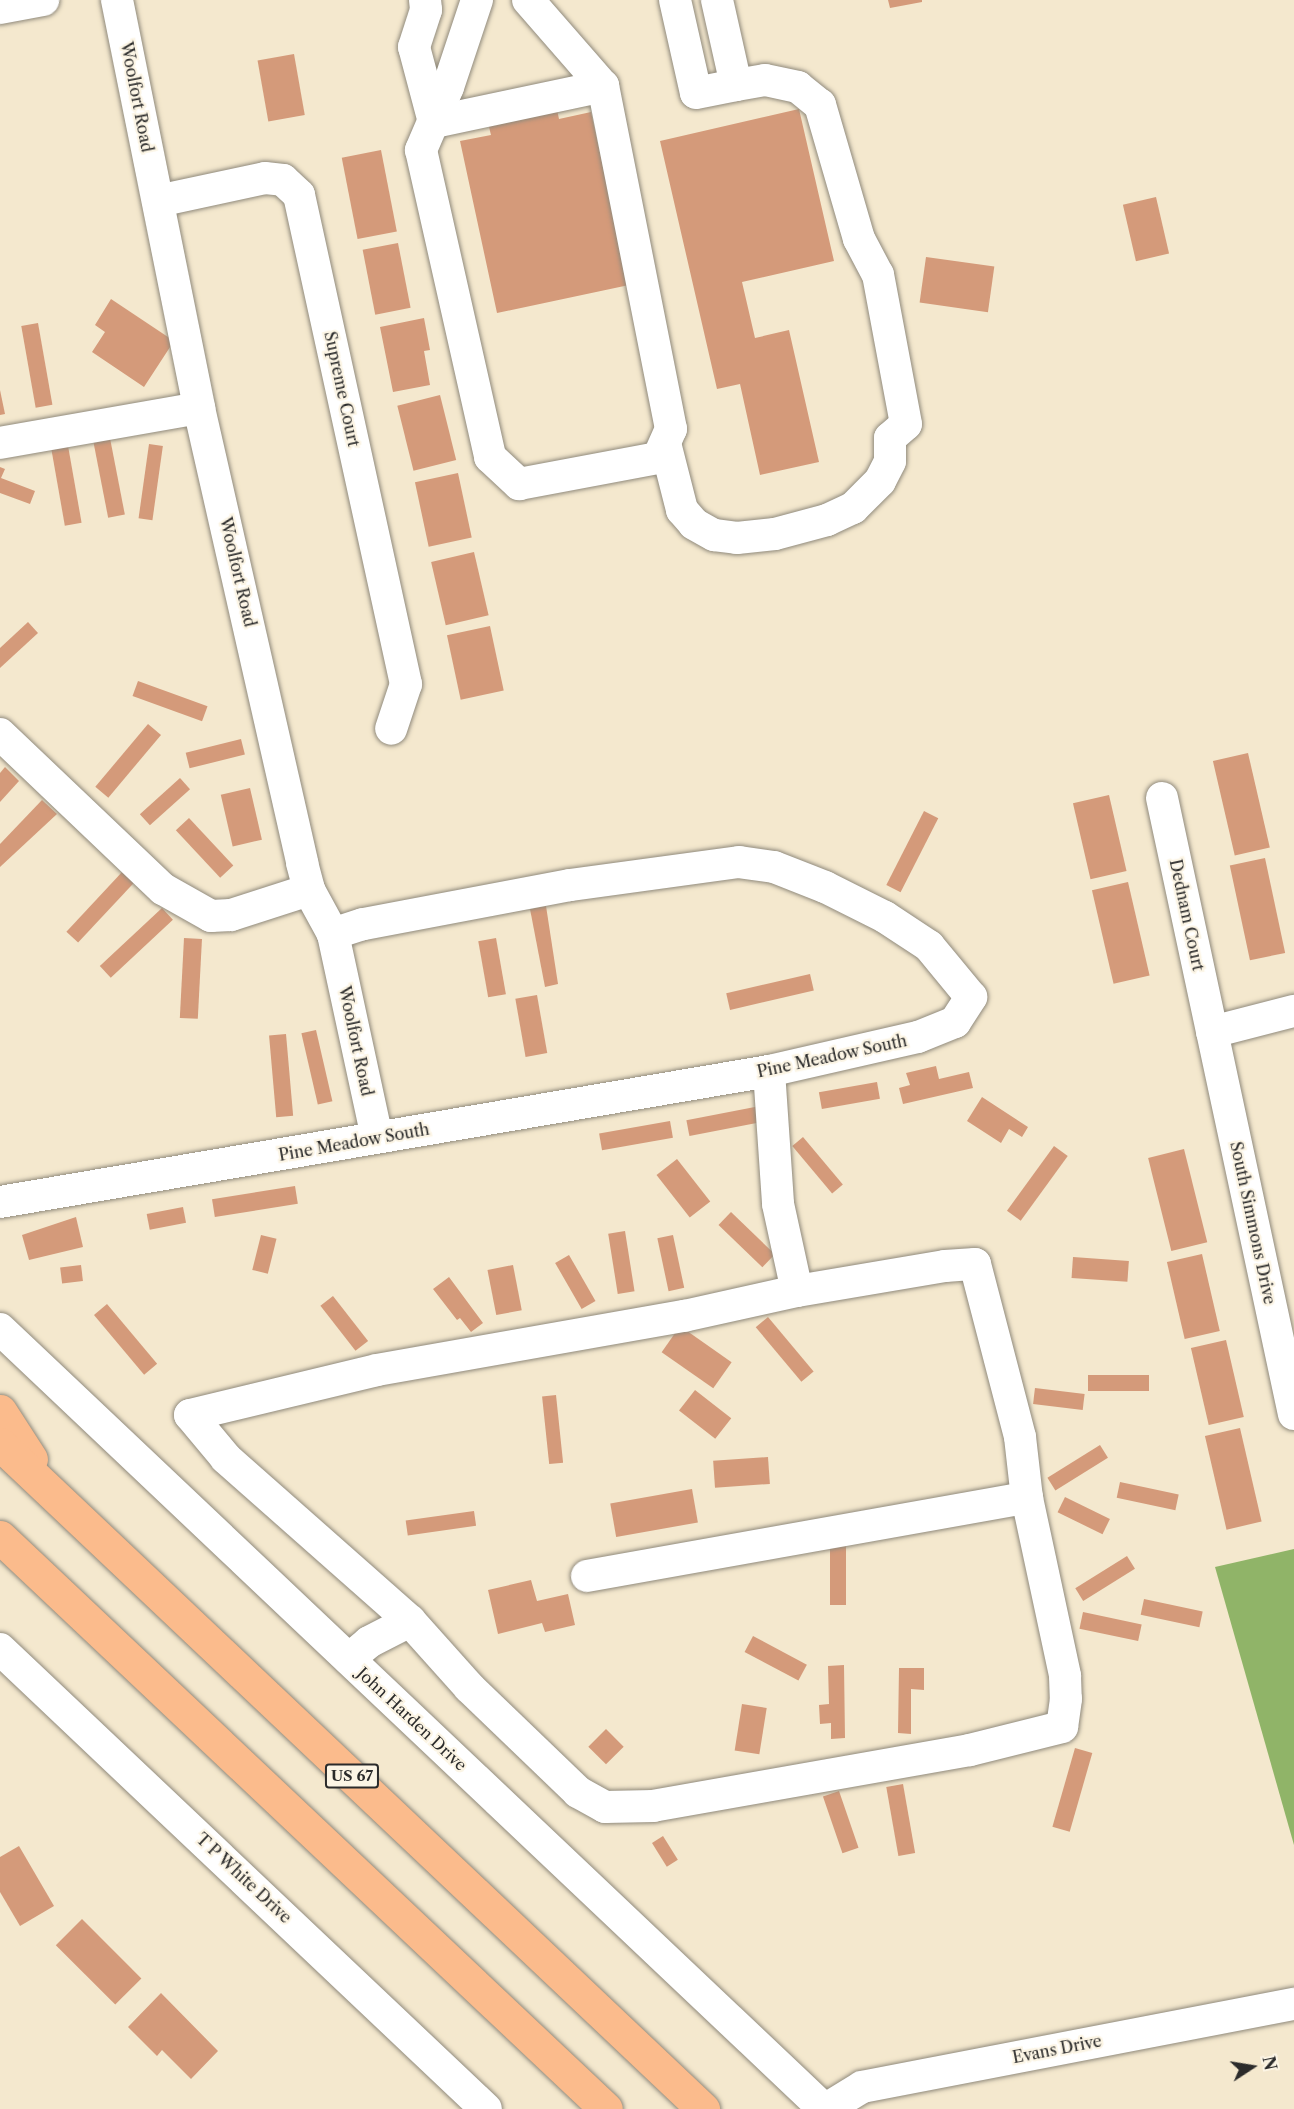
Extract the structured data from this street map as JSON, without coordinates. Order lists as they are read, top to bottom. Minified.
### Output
{"streets":{"highway":["US 67"],"street":["Woolfort Road","Supreme Court","Dednam Court","Pine Meadow South","South Simmons Drive","John Harden Drive","T P White Drive","Evans Drive"]},"crossings":[["Woolfort Road","Supreme Court"],["Woolfort Road","Pine Meadow South"],["Dednam Court","South Simmons Drive"],["John Harden Drive","Evans Drive"]],"north":"right"}
